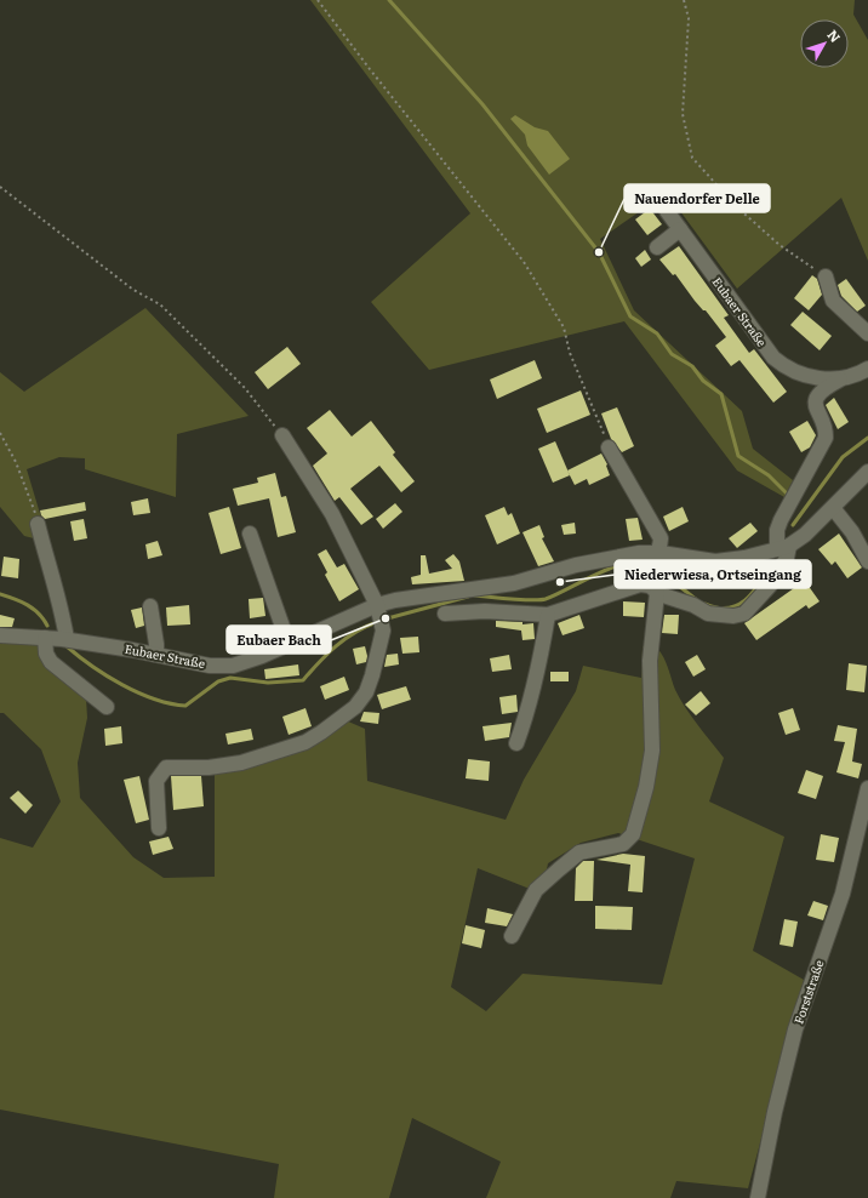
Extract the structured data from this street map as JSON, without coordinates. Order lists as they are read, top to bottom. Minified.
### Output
{"streets":{"street":["Eubaer Straße","Forststraße"]},"places":["Nauendorfer Delle","Niederwiesa, Ortseingang","Eubaer Bach"],"north":"top right"}
